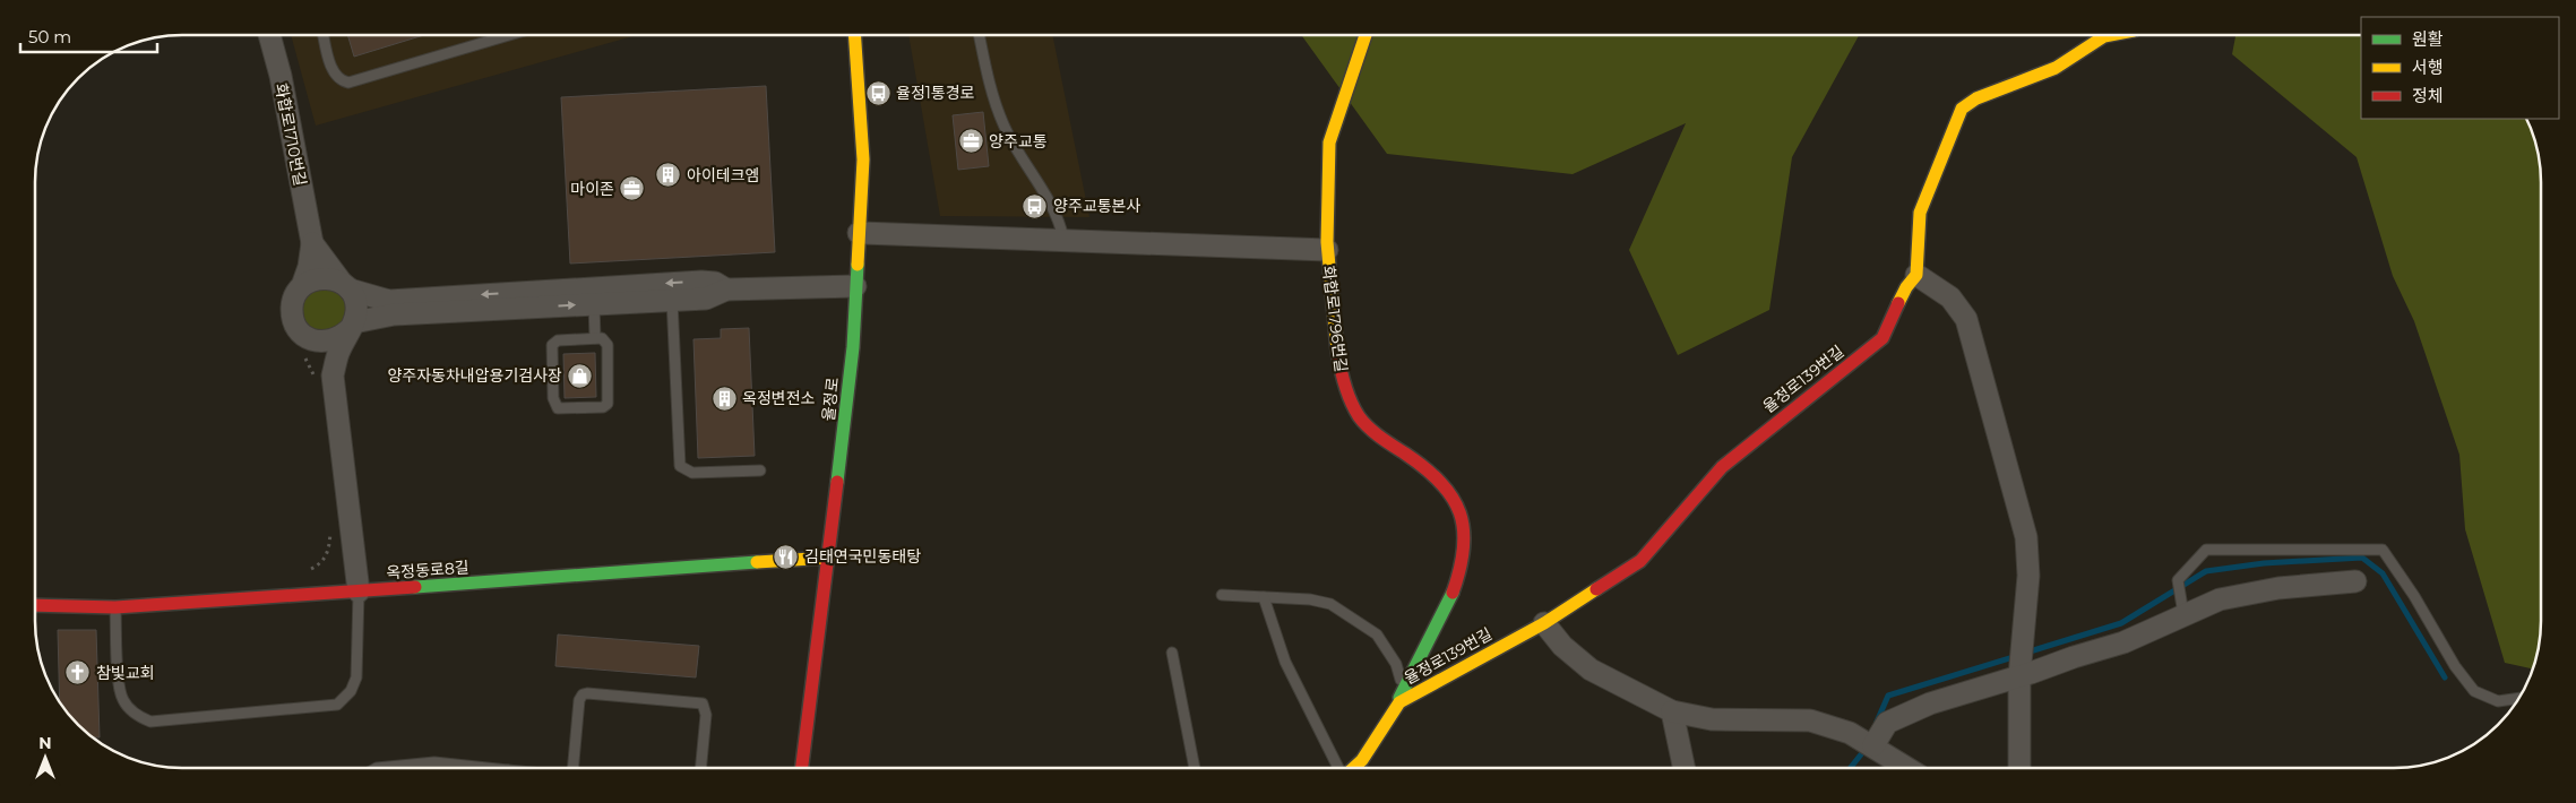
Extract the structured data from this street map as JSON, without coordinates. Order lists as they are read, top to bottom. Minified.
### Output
{"streets":{"street":["화합로1710번길","화합로1796번길","율정로139번길","율정로","옥정동로8길"]},"crossings":[["화합로1796번길","율정로139번길"],["화합로1796번길","율정로"],["율정로","옥정동로8길"]],"places":{"bus stop":["율정1통경로","양주교통본사"],"office":["양주교통","마이존"],"building":["아이테크엠","옥정변전소"],"shop":["양주자동차내압용기검사장"],"restaurant":["김태연국민동태탕"],"church":["참빛교회"]},"legend":["원활","서행","정체"],"scale_bar":"50 m","north":"top"}
